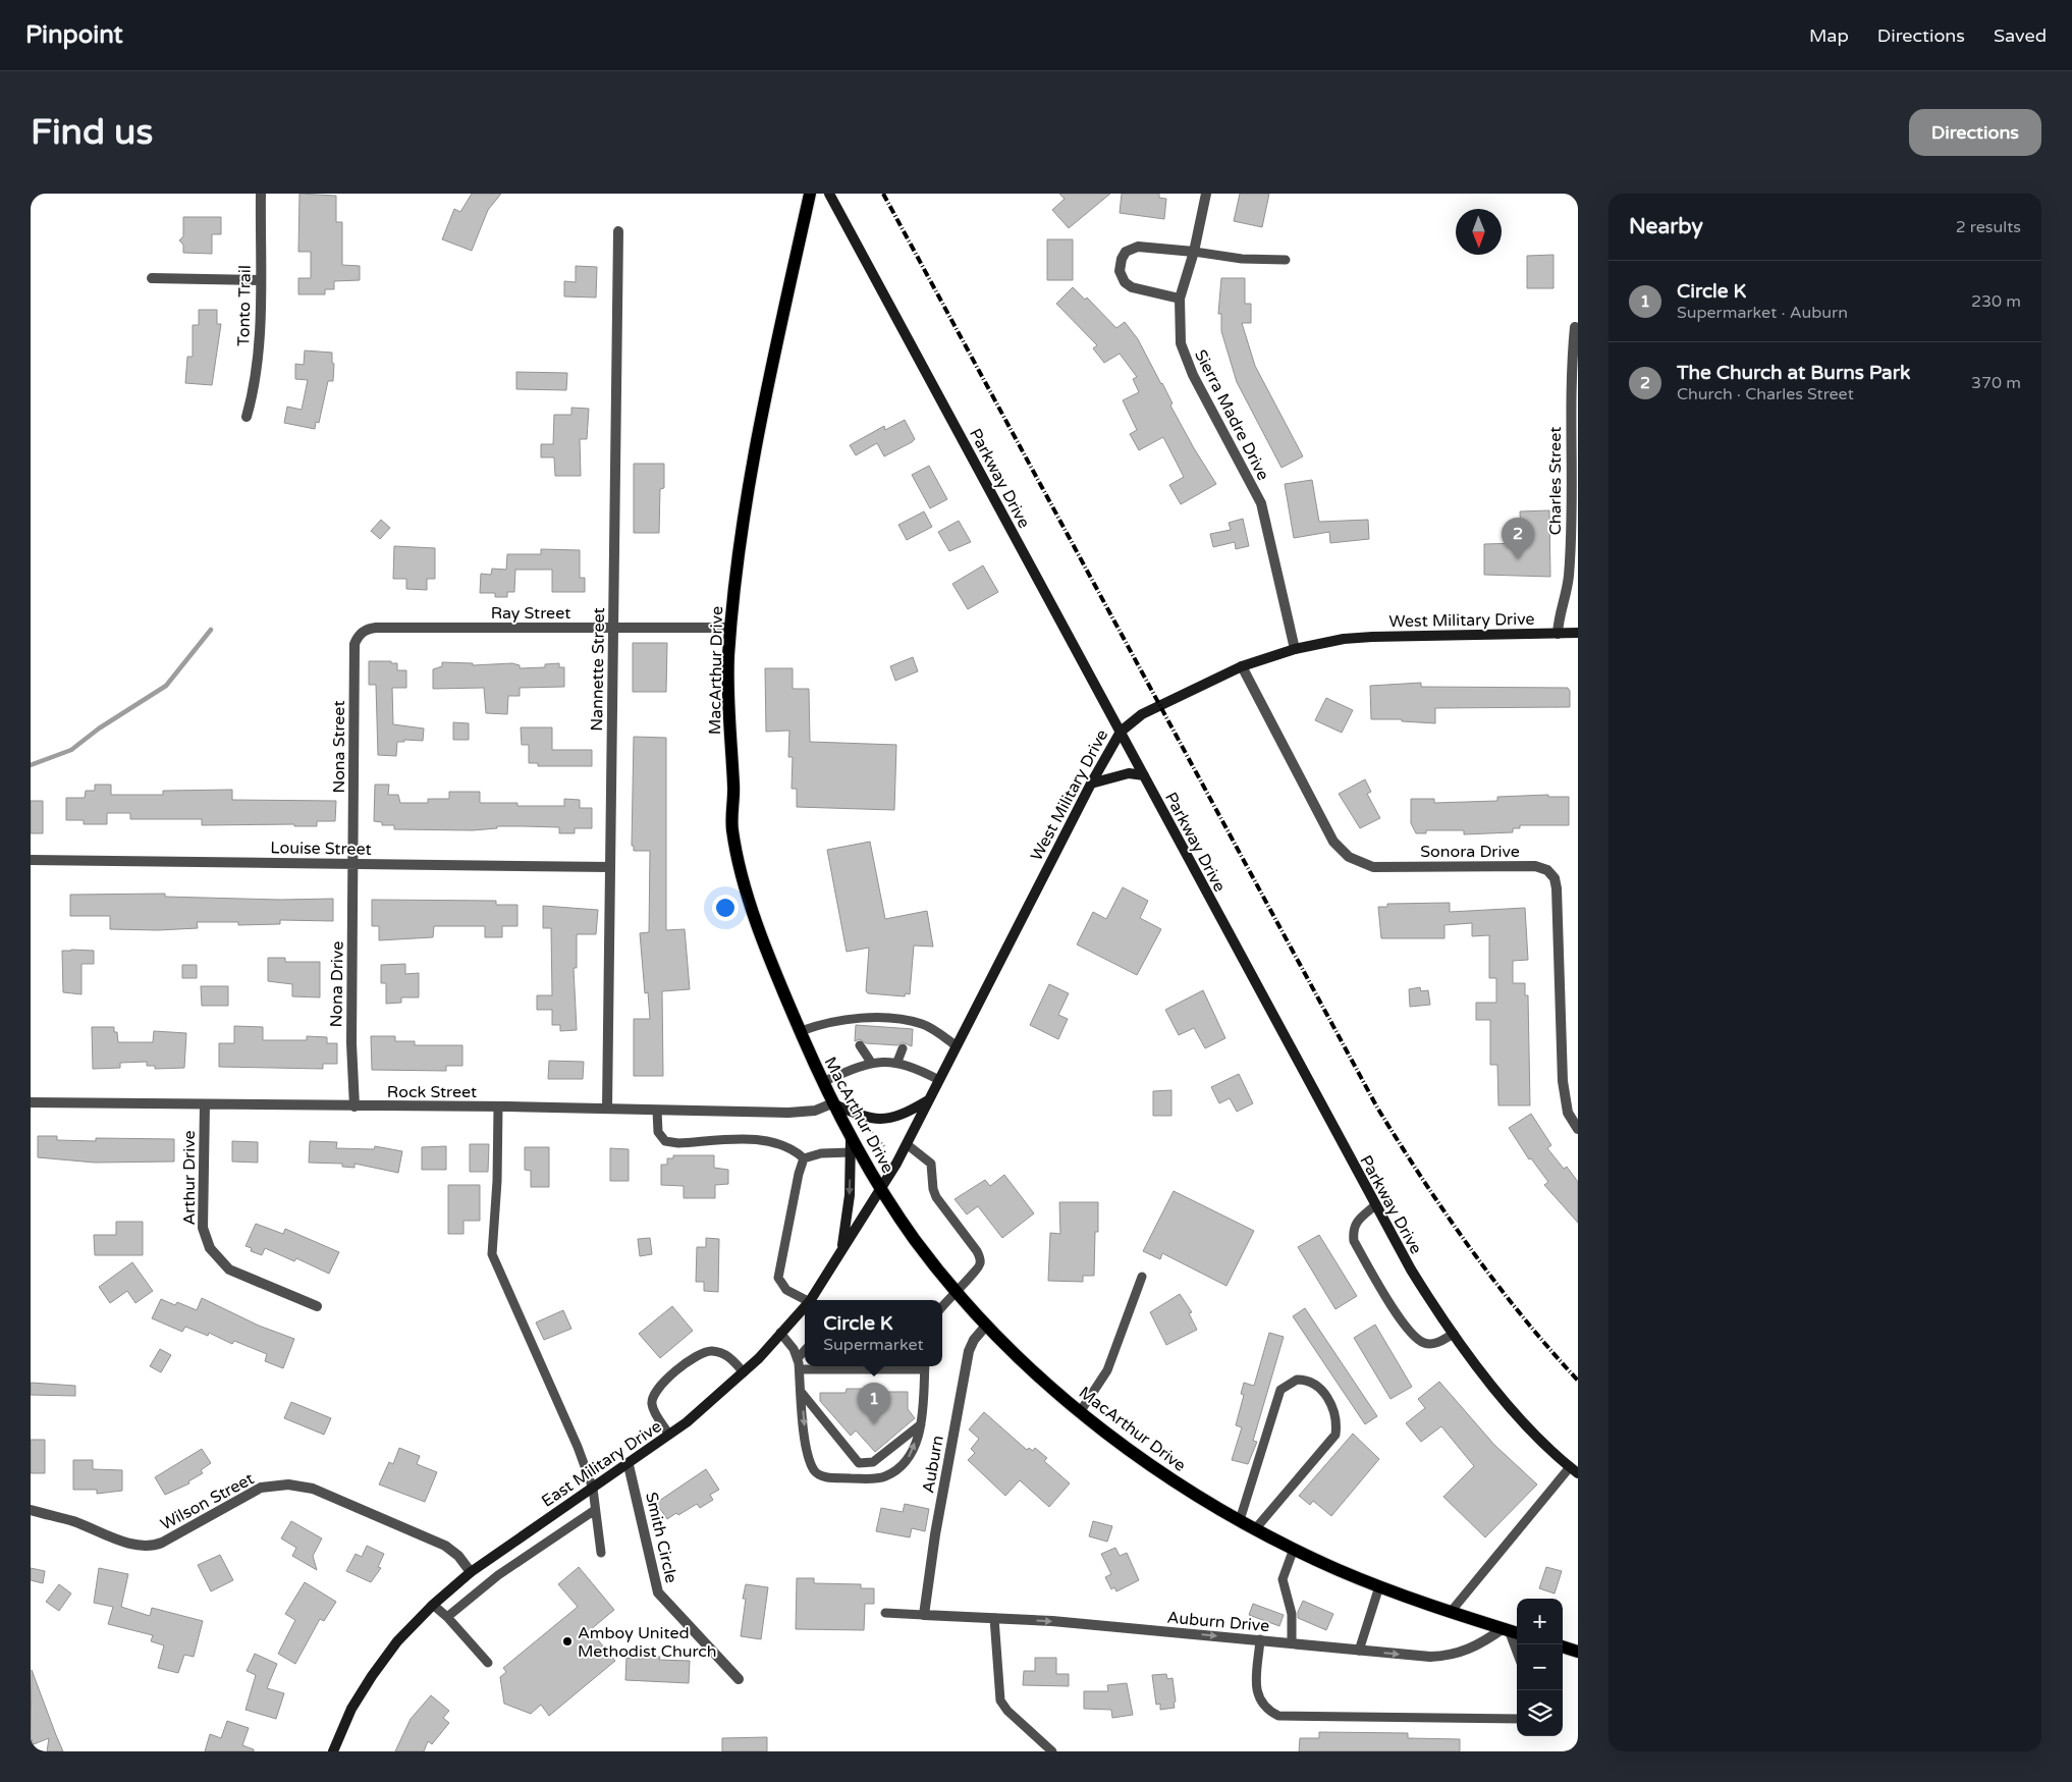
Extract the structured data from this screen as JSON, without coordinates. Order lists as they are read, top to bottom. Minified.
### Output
{"streets":{"main road":["MacArthur Drive"],"street":["Tonto Trail","Sierra Madre Drive","Parkway Drive","Charles Street","Ray Street","West Military Drive","Nannette Street","Nona Street","Louise Street","Sonora Drive","Nona Drive","Rock Street","Arthur Drive","East Military Drive","Auburn","Wilson Street","Smith Circle","Auburn Drive"]},"crossings":[["Sierra Madre Drive","West Military Drive"],["Parkway Drive","West Military Drive"],["Charles Street","West Military Drive"],["Ray Street","Nannette Street"],["Ray Street","MacArthur Drive"],["Ray Street","Nona Street"],["West Military Drive","MacArthur Drive"],["West Military Drive","Sonora Drive"],["West Military Drive","East Military Drive"],["Nannette Street","Louise Street"],["Nannette Street","Rock Street"],["MacArthur Drive","Rock Street"],["MacArthur Drive","East Military Drive"],["MacArthur Drive","Auburn"],["MacArthur Drive","Auburn Drive"],["Nona Street","Louise Street"],["Nona Street","Nona Drive"],["Louise Street","Nona Drive"],["Nona Drive","Rock Street"],["Rock Street","Arthur Drive"],["East Military Drive","Wilson Street"],["East Military Drive","Smith Circle"],["Auburn","Auburn Drive"]],"one_way":["Auburn Drive"],"places":["Amboy United Methodist Church"],"north":"bottom","page":{"header":"Pinpoint","nav":["Map","Directions","Saved"],"buttons":"Directions","title":"Find us","heading":["Nearby","2 results"],"list":[{"mark":"1","name":"Circle K","note":"Supermarket · Auburn","value":"230 m"},{"mark":"2","name":"The Church at Burns Park","note":"Church · Charles Street","value":"370 m"}],"pins":["2","1"],"popup":["Circle K","Supermarket"],"map_buttons":["+","−"]}}
